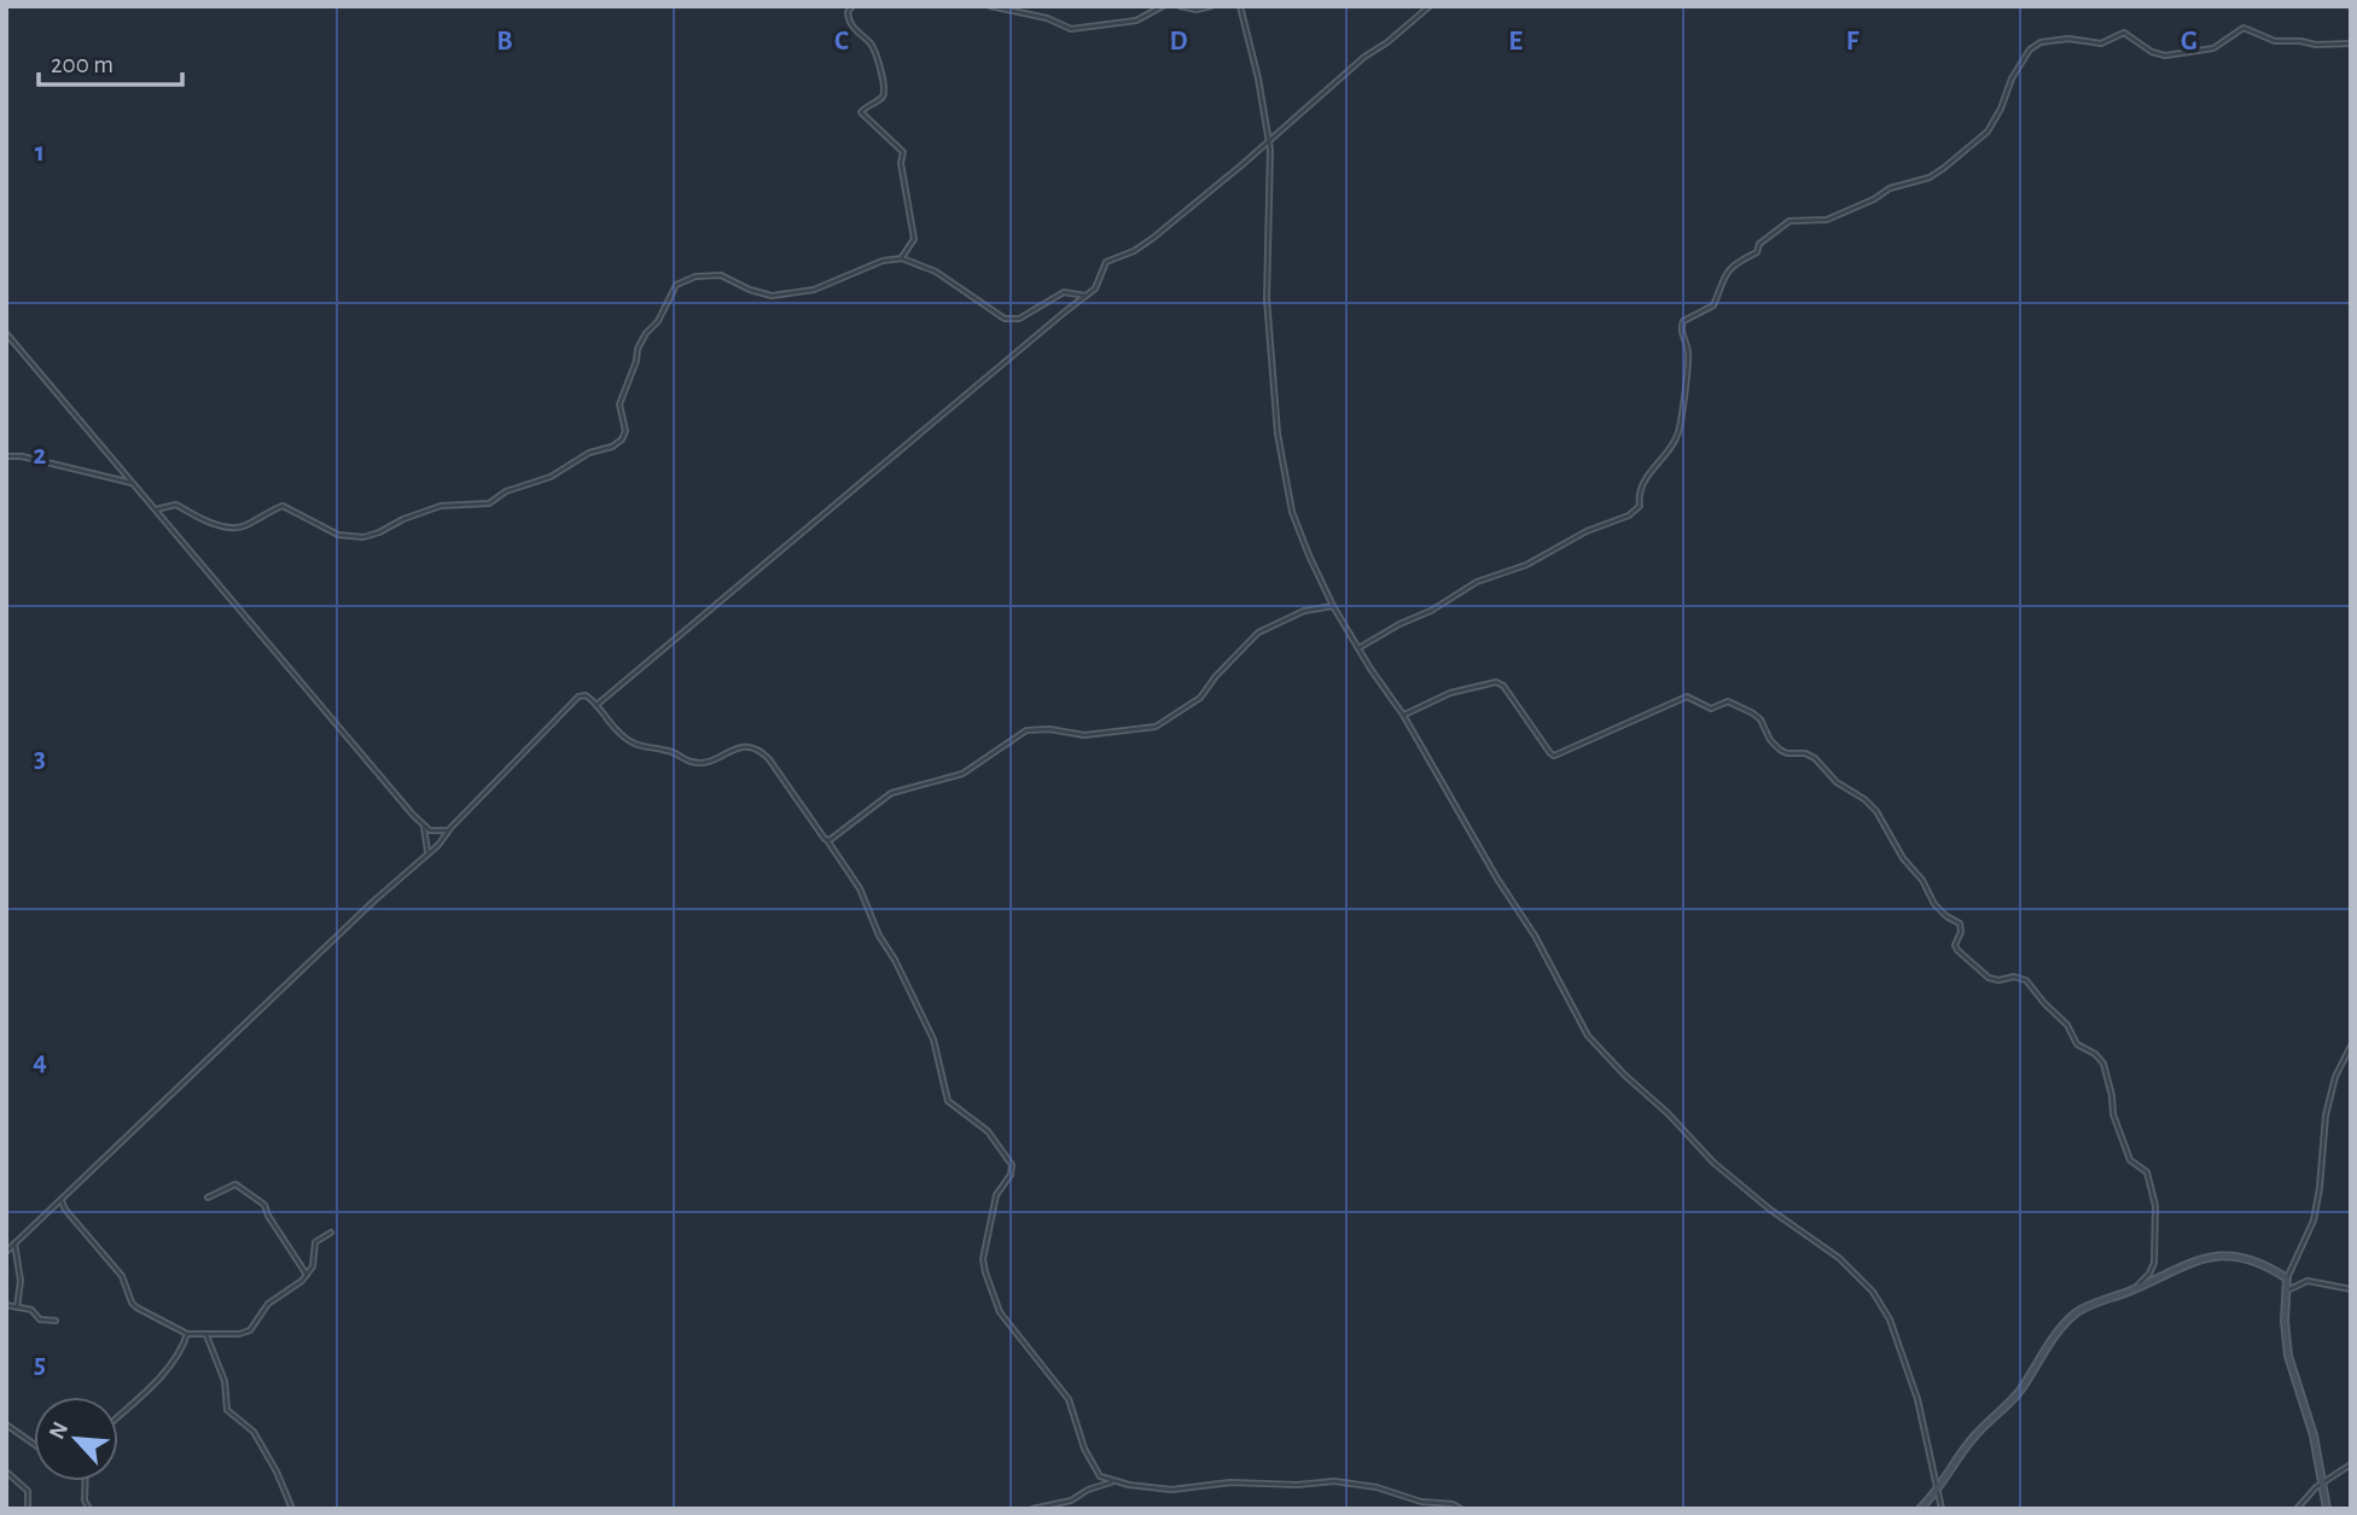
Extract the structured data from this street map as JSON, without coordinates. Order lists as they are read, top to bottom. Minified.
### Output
{"scale_bar":"200 m","north":"top left","grid":{"columns":["B","C","D","E","F","G"],"rows":["1","2","3","4","5"]}}
